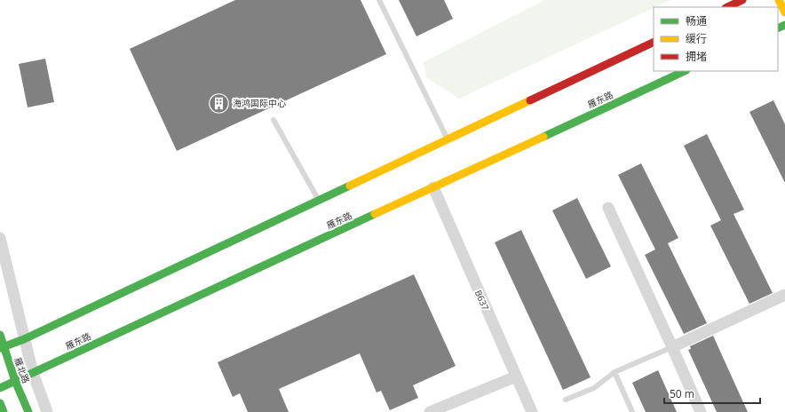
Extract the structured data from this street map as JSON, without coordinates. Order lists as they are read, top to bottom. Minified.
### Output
{"streets":{"main road":["雁东路","雁北路"],"street":["B637"]},"crossings":[["雁东路","B637"],["雁东路","雁北路"]],"places":{"building":["海鸿国际中心"]},"legend":["畅通","缓行","拥堵"],"scale_bar":"50 m"}
